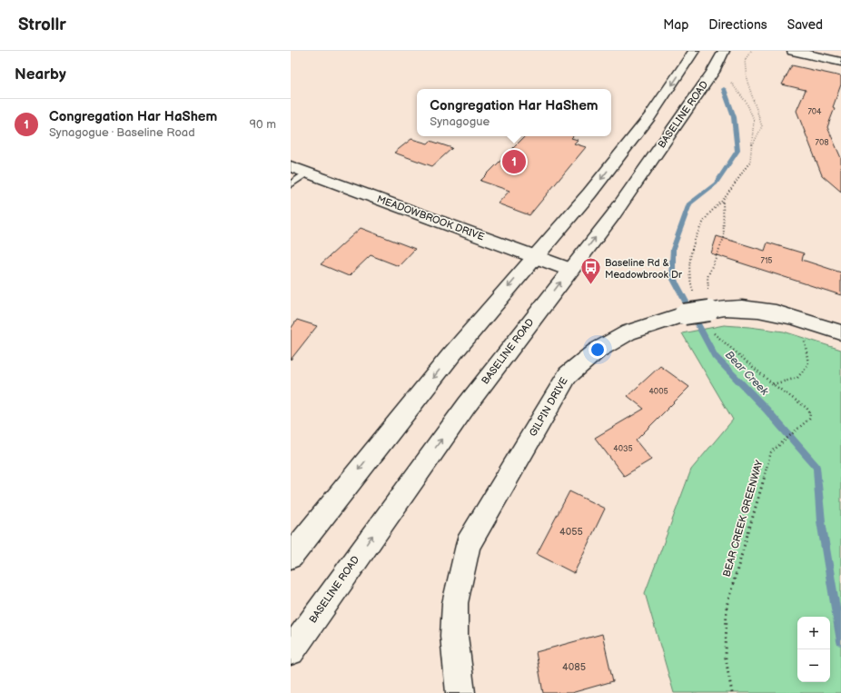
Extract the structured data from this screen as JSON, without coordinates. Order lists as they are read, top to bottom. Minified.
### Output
{"streets":{"main road":["BASELINE ROAD","MEADOWBROOK DRIVE","GILPIN DRIVE"],"path":["BEAR CREEK GREENWAY"]},"crossings":[["BASELINE ROAD","MEADOWBROOK DRIVE"]],"water":["Bear Creek"],"places":{"bus stop":["Baseline Rd & Meadowbrook Dr"]},"house_numbers":["704","708","715","4005","4035","4055","4085"],"page":{"header":"Strollr","nav":["Map","Directions","Saved"],"heading":"Nearby","popup":["Congregation Har HaShem","Synagogue"],"list":[{"mark":"1","name":"Congregation Har HaShem","note":"Synagogue · Baseline Road","value":"90 m"}],"pins":"1","map_buttons":["+","−"]}}
